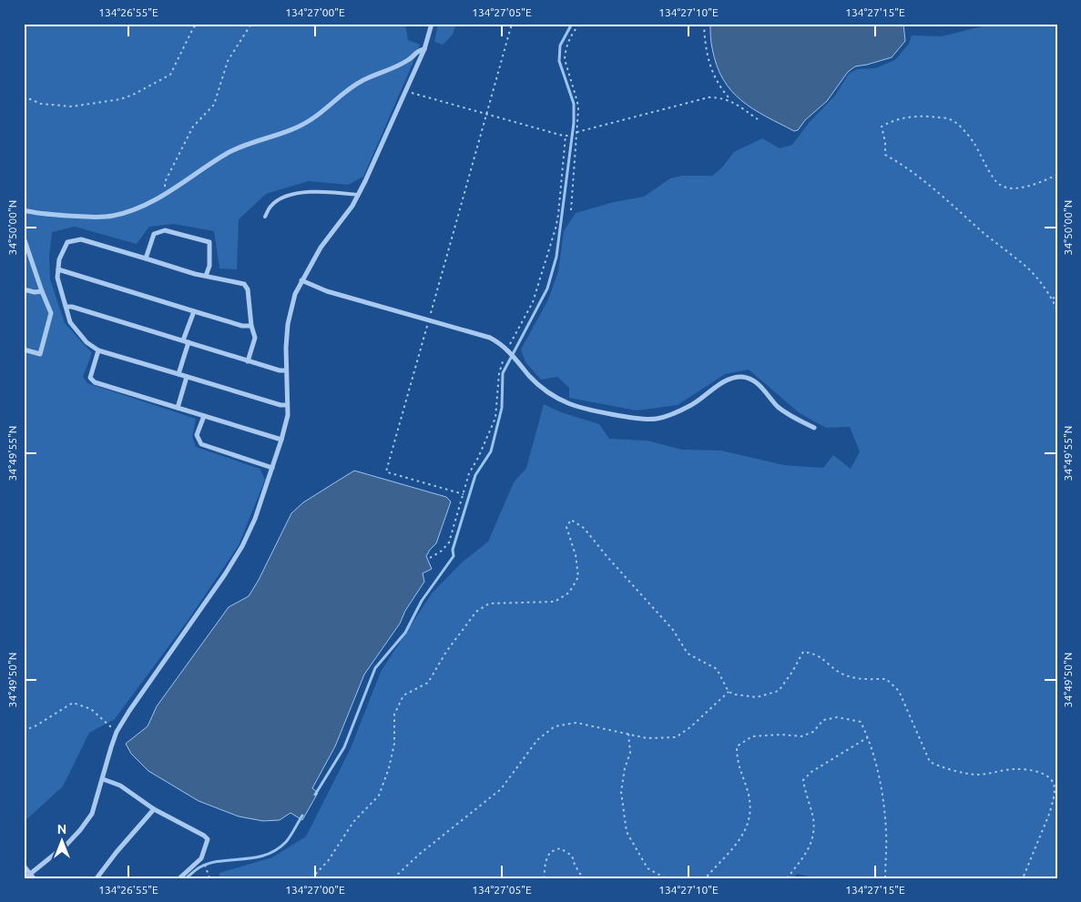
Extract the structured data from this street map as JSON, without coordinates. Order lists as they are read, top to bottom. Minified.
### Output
{"north":"top","coordinates":["134°26'55\"E","134°27'00\"E","134°27'05\"E","134°27'10\"E","134°27'15\"E","34°50'00\"N","34°49'55\"N","34°49'50\"N"]}
